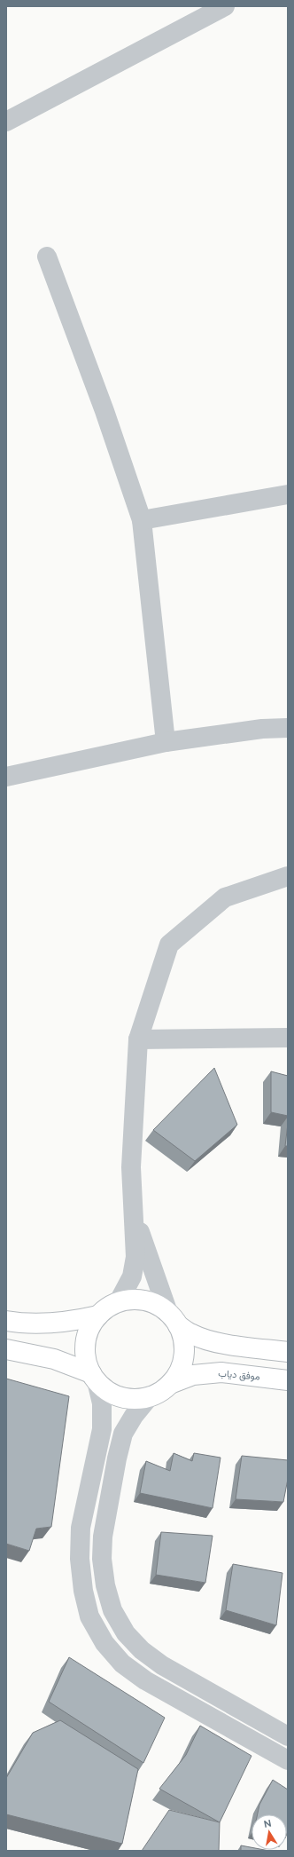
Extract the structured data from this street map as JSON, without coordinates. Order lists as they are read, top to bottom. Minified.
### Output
{"streets":{"main road":["موفق دياب"]},"north":"top"}
